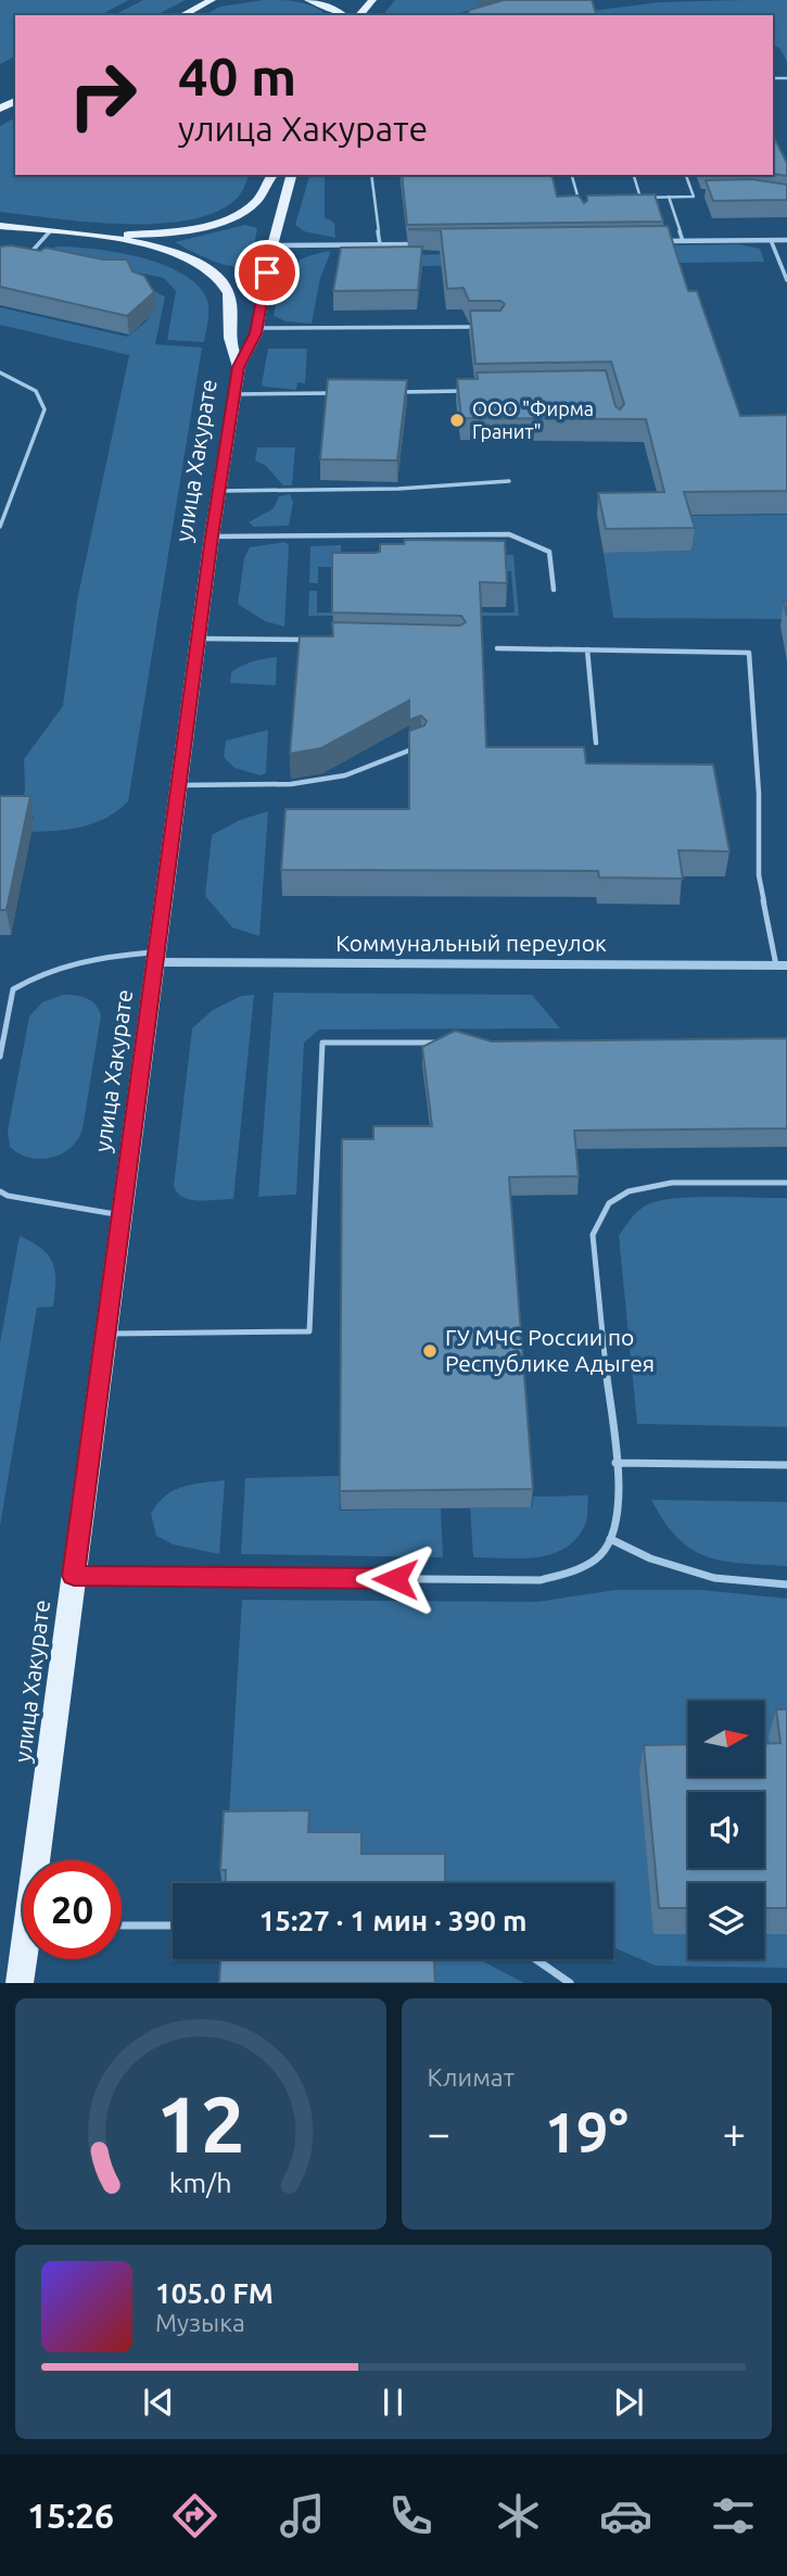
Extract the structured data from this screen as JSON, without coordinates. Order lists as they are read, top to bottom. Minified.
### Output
{"streets":{"main road":["улица Хакурате"],"street":["Коммунальный переулок"]},"crossings":[["улица Хакурате","Коммунальный переулок"]],"places":["ООО \"Фирма Гранит\"","ГУ МЧС России по Республике Адыгея"],"north":"right","page":{"turn":["40 m","улица Хакурате"],"limit":"20","trip":"15:27 · 1 мин · 390 m","tile":"Климат","heat":["−","19°","+"],"song":["105.0 FM","Музыка"],"tabs":"15:26","gauge":["12","km/h"]}}
